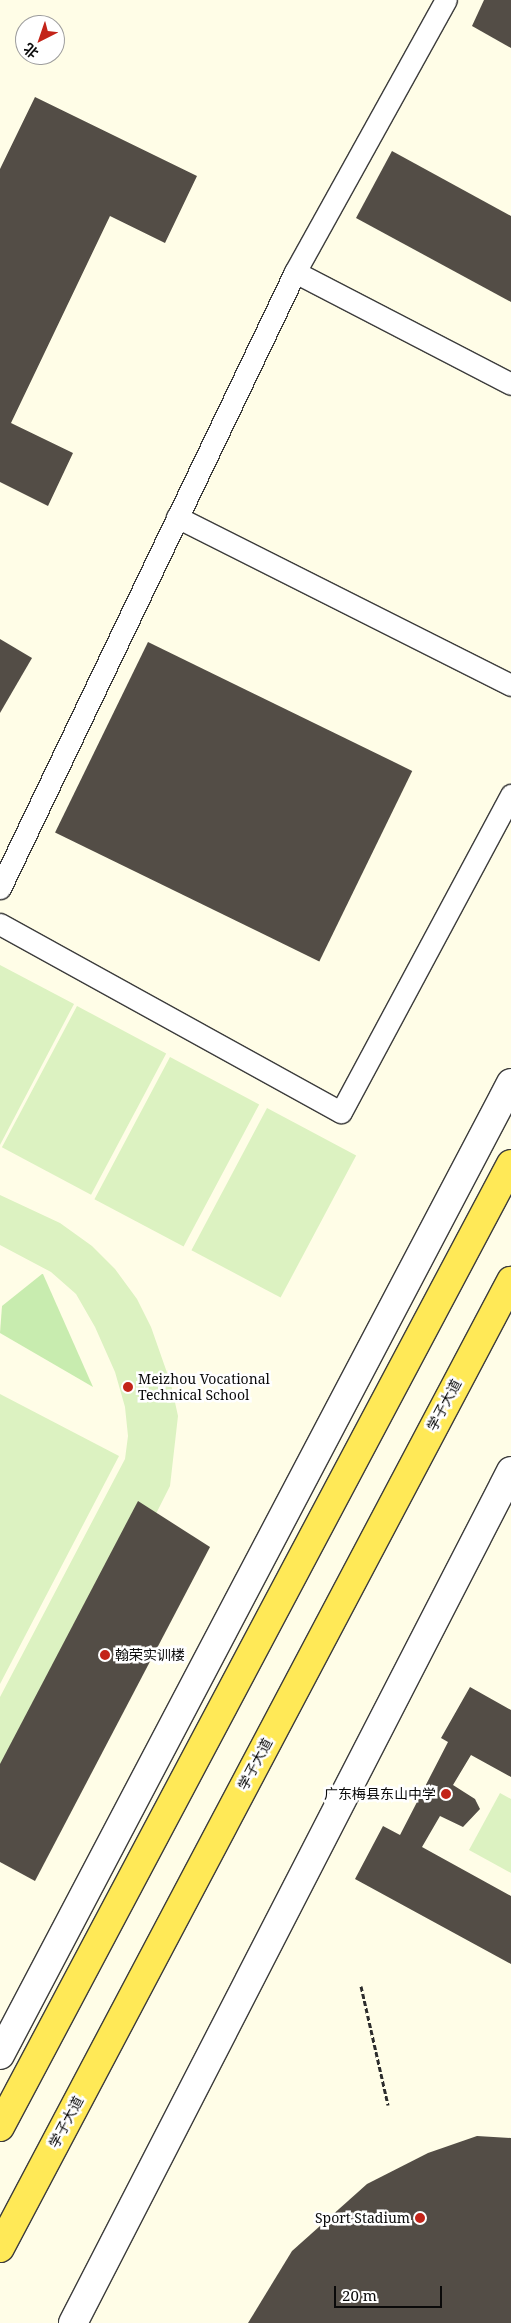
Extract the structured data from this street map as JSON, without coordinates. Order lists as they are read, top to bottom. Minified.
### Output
{"streets":{"main road":["学子大道"]},"places":["Meizhou Vocational Technical School","翰荣实训楼","广东梅县东山中学","Sport Stadium"],"scale_bar":"20 m","north":"bottom left"}
